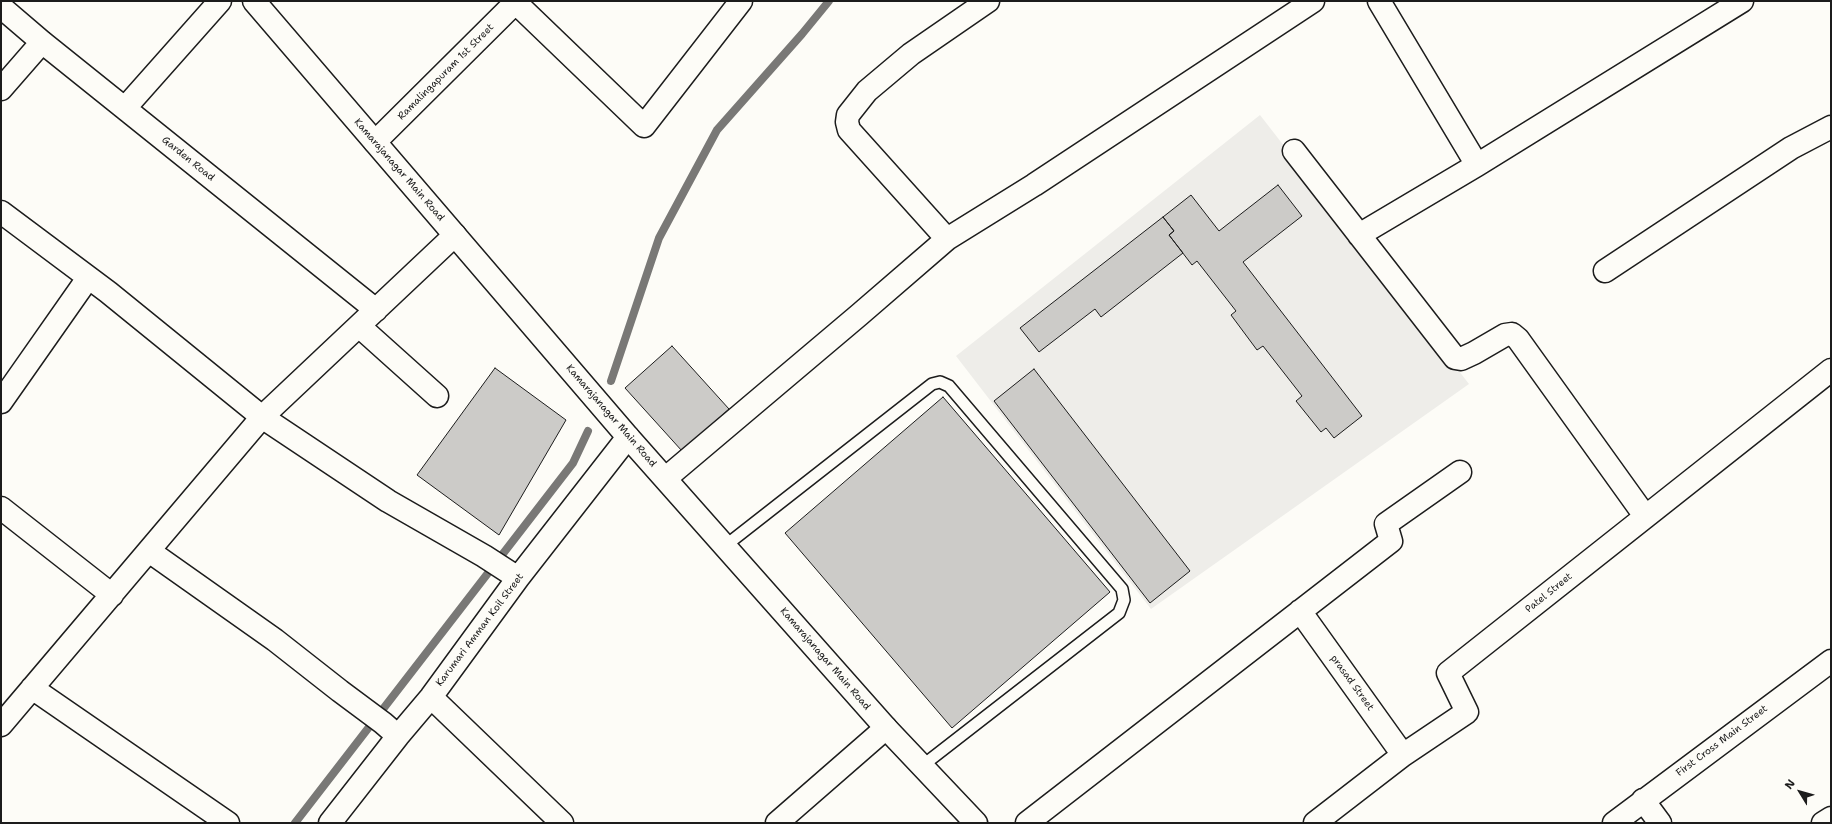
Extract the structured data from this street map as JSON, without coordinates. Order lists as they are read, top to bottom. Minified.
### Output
{"streets":{"street":["Ramalingapuram 1st Street","Garden Road","Kamarajanagar Main Road","Patel Street","Karumari Amman Koil Street","prasad Street","First Cross Main Street"]},"crossings":[["Ramalingapuram 1st Street","Kamarajanagar Main Road"],["Kamarajanagar Main Road","Karumari Amman Koil Street"],["Patel Street","prasad Street"]],"north":"top left"}
